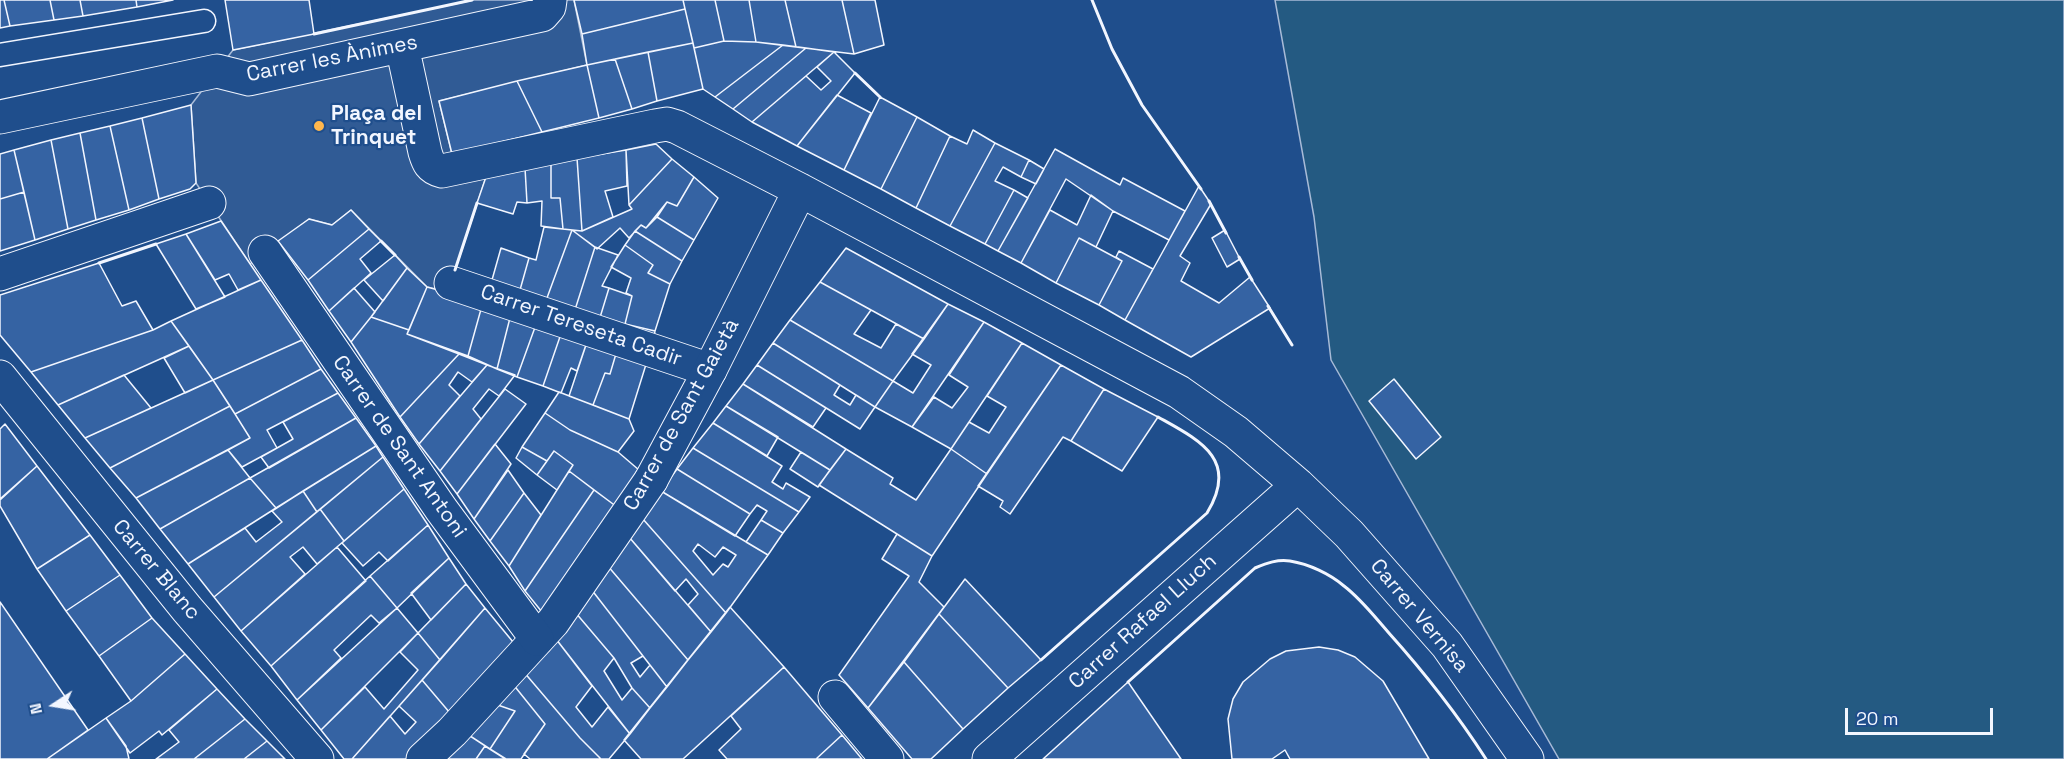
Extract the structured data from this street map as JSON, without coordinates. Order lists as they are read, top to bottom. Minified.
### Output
{"streets":{"street":["Carrer les Ànimes","Carrer Tereseta Cadir","Carrer de Sant Gaietà","Carrer de Sant Antoni","Carrer Blanc","Carrer Vernisa","Carrer Rafael Lluch"]},"crossings":[["Carrer Tereseta Cadir","Carrer de Sant Gaietà"],["Carrer de Sant Gaietà","Carrer de Sant Antoni"],["Carrer Vernisa","Carrer Rafael Lluch"]],"places":["Plaça del Trinquet"],"scale_bar":"20 m","north":"left"}
